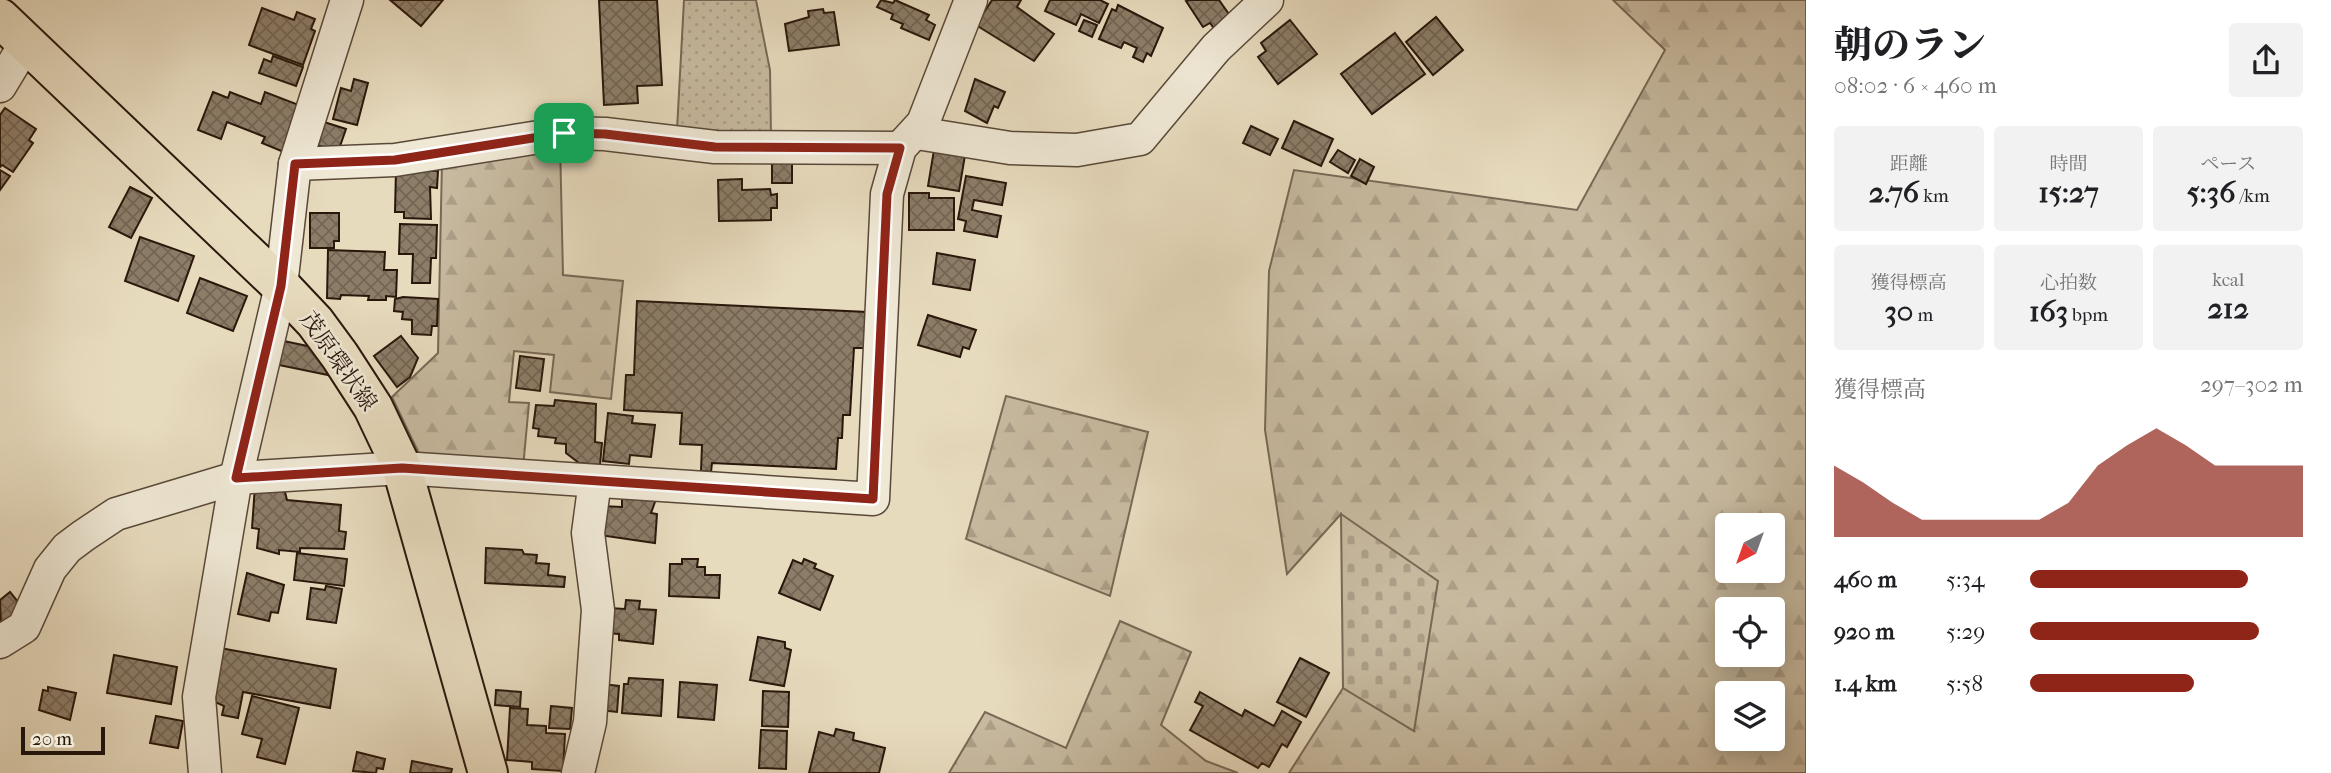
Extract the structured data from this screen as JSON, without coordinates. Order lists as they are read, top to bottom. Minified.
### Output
{"streets":{"main road":["茂原環状線"]},"scale_bar":"20 m","north":"bottom left","page":{"heading":["朝のラン","08:02 · 6 × 460 m"],"stats":[["距離","2.76 km"],["時間","15:27"],["ペース","5:36 /km"],["獲得標高","30 m"],["心拍数","163 bpm"],["kcal","212"]],"chart":["獲得標高","297–302 m"],"list":[{"name":"460 m","note":"5:34"},{"name":"920 m","note":"5:29"},{"name":"1.4 km","note":"5:58"}],"scale":"20 m"}}
